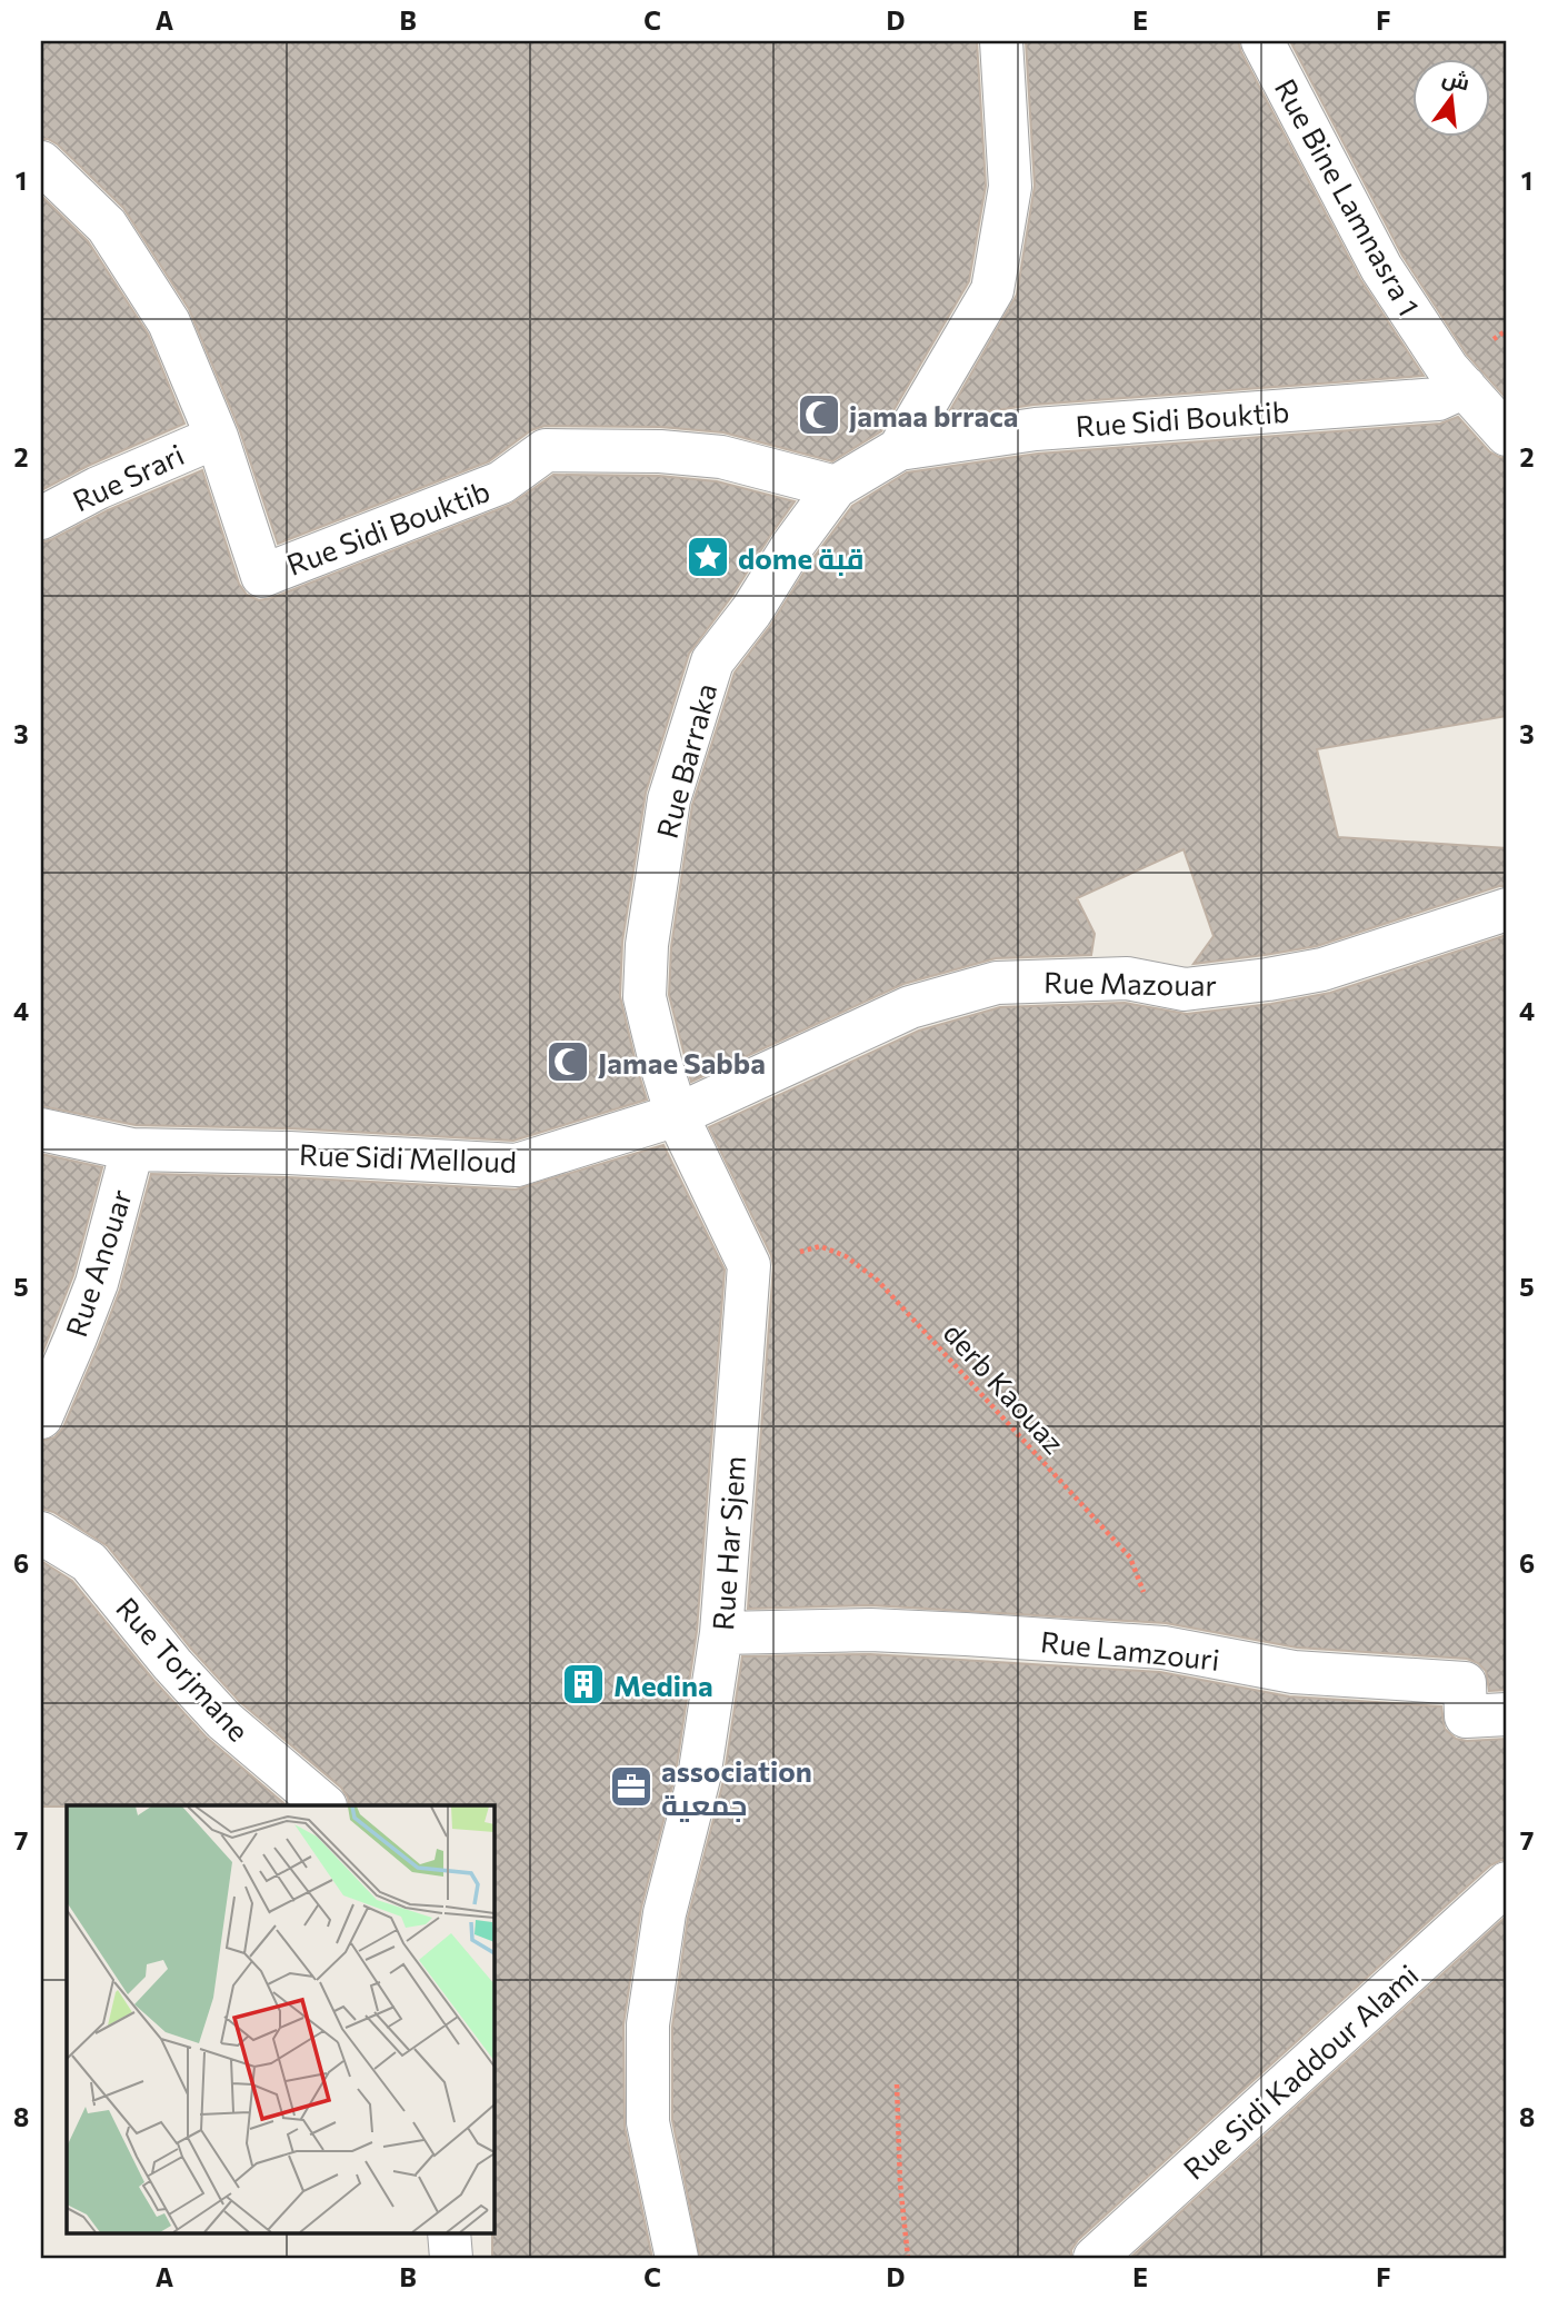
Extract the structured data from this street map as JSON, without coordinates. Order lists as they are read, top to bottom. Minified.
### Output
{"streets":{"street":["Rue Bine Lamnasra 1","Rue Sidi Bouktib","Rue Srari","Rue Barraka","Rue Mazouar","Rue Sidi Melloud","Rue Anouar","Rue Har Sjem","Rue Lamzouri","Rue Torjmane","Rue Sidi Kaddour Alami"],"path":["derb Kaouaz"]},"crossings":[["Rue Bine Lamnasra 1","Rue Sidi Bouktib"],["Rue Sidi Bouktib","Rue Srari"],["Rue Sidi Bouktib","Rue Barraka"],["Rue Barraka","Rue Mazouar"],["Rue Barraka","Rue Sidi Melloud"],["Rue Barraka","Rue Har Sjem"],["Rue Mazouar","Rue Sidi Melloud"],["Rue Mazouar","Rue Har Sjem"],["Rue Sidi Melloud","Rue Anouar"],["Rue Sidi Melloud","Rue Har Sjem"],["derb Kaouaz","Rue Har Sjem"],["derb Kaouaz","Rue Lamzouri"],["Rue Har Sjem","Rue Lamzouri"]],"places":{"mosque":["jamaa brraca","Jamae Sabba"],"place":["dome قبة"],"building":["Medina"],"office":["association جمعية"]},"north":"top","grid":{"columns":["A","B","C","D","E","F"],"rows":["1","2","3","4","5","6","7","8"]}}
